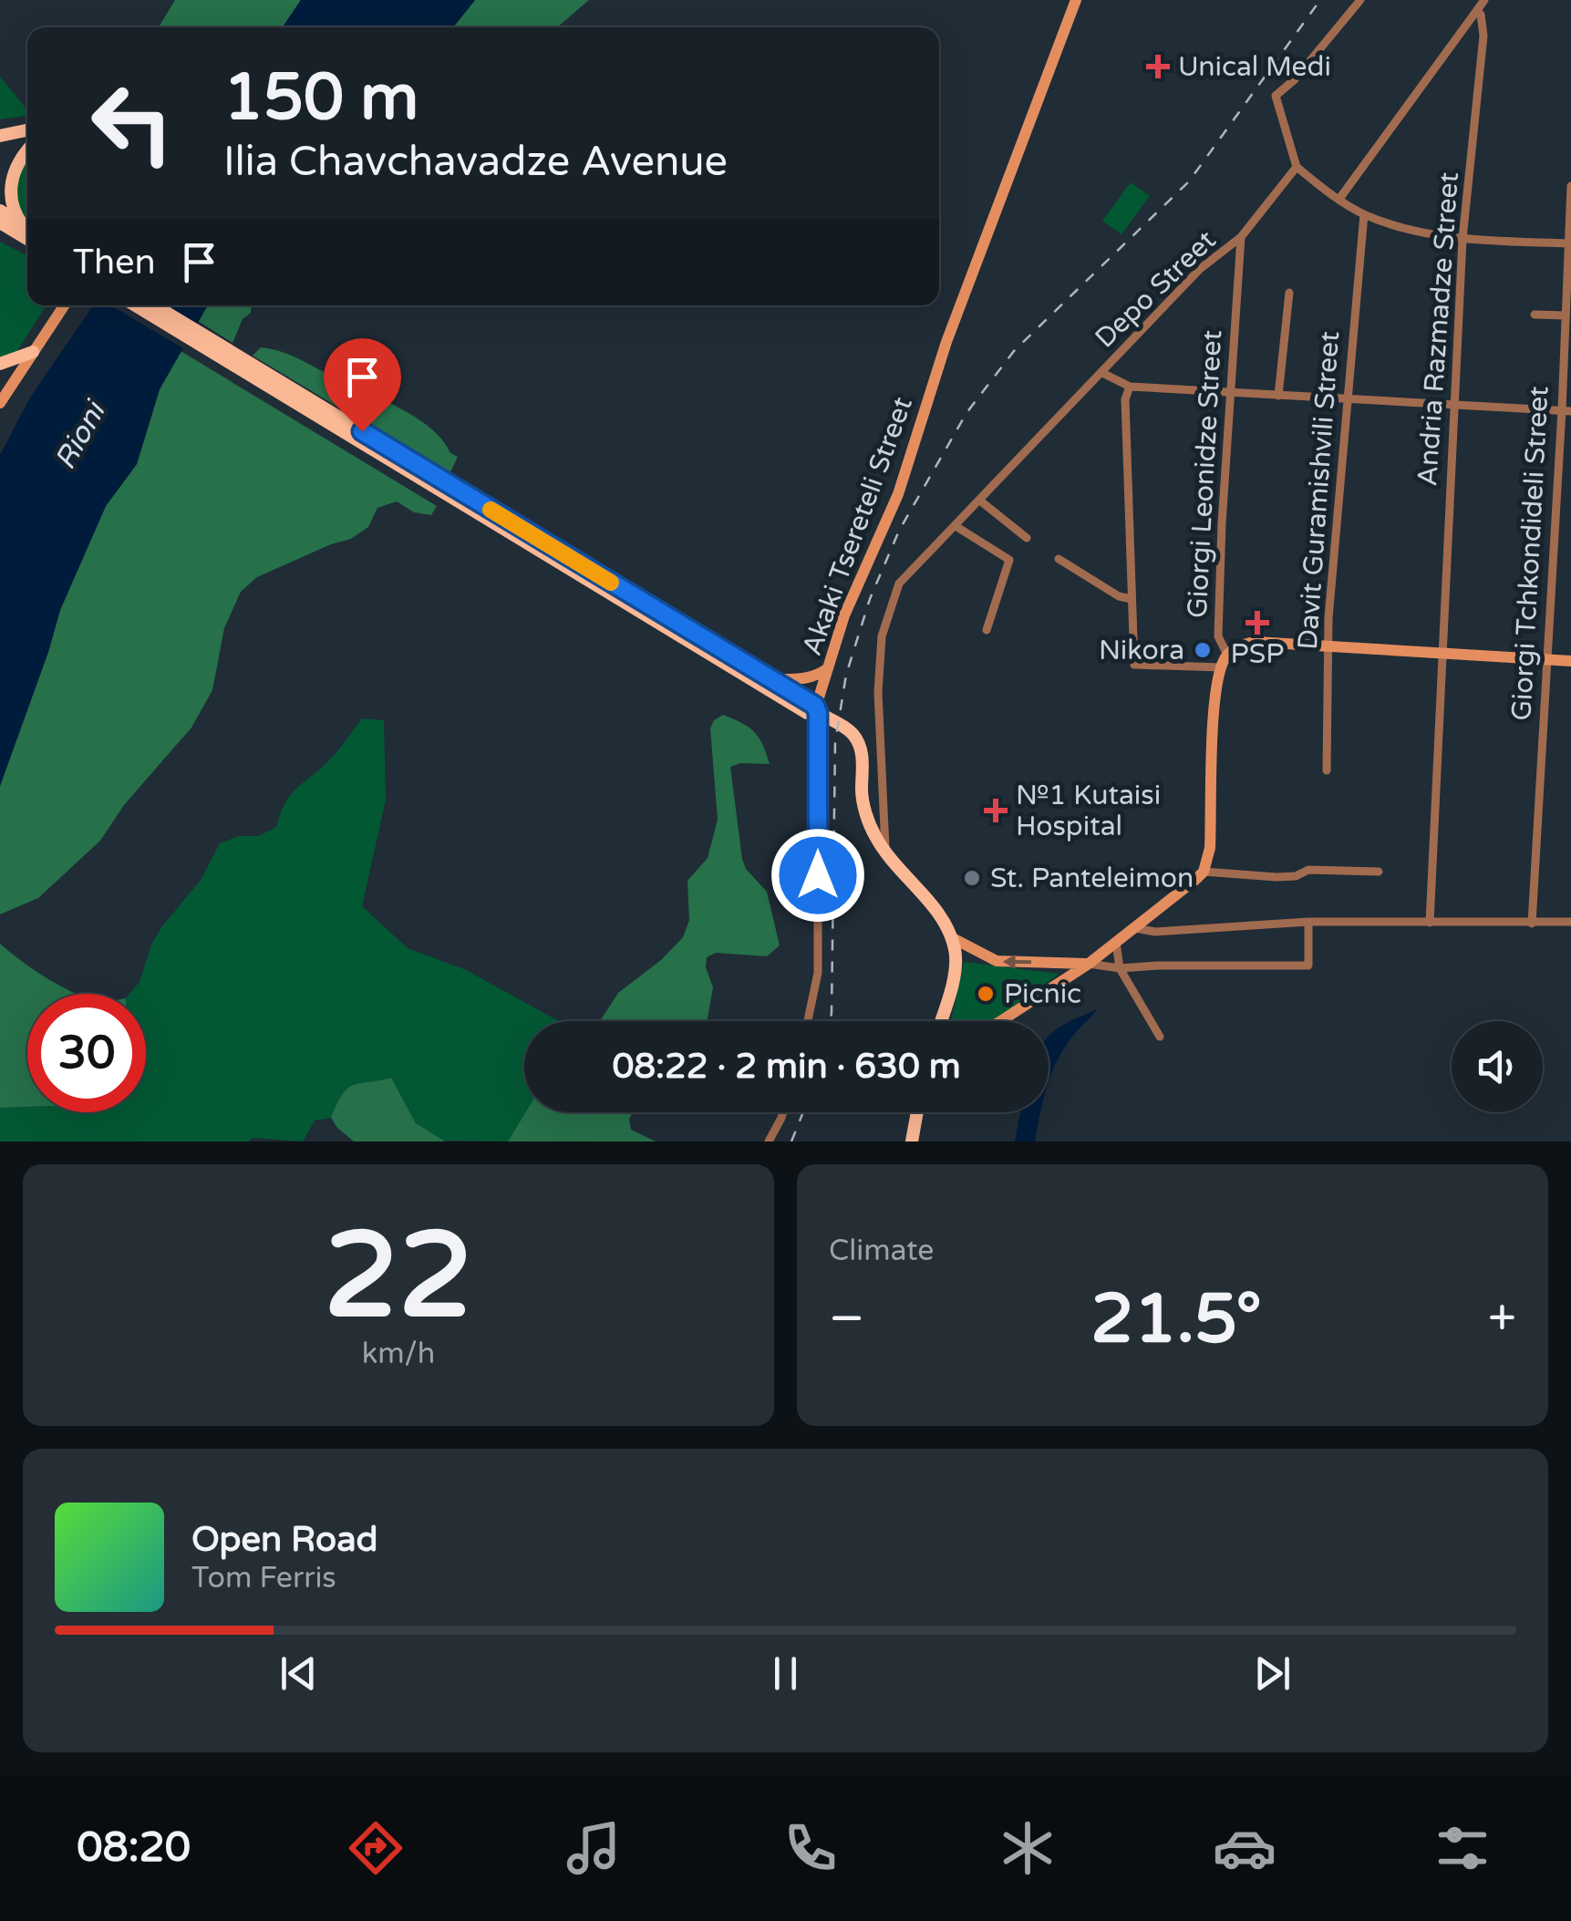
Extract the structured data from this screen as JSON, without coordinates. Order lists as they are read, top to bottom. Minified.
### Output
{"streets":{"street":["Depo Street","Andria Razmadze Street","Giorgi Leonidze Street","Davit Guramishvili Street","Akaki Tsereteli Street","Giorgi Tchkondideli Street"]},"crossings":[["Depo Street","Giorgi Leonidze Street"]],"water":["Rioni"],"places":{"health":["Unical Medi","PSP","№1 Kutaisi Hospital"],"other":["Nikora","St. Panteleimon","Picnic"]},"page":{"turn":["150 m","Ilia Chavchavadze Avenue"],"then":"Then","limit":"30","trip":"08:22 · 2 min · 630 m","tile":[["22","km/h"],"Climate"],"heat":["−","21.5°","+"],"song":["Open Road","Tom Ferris"],"tabs":"08:20"}}
